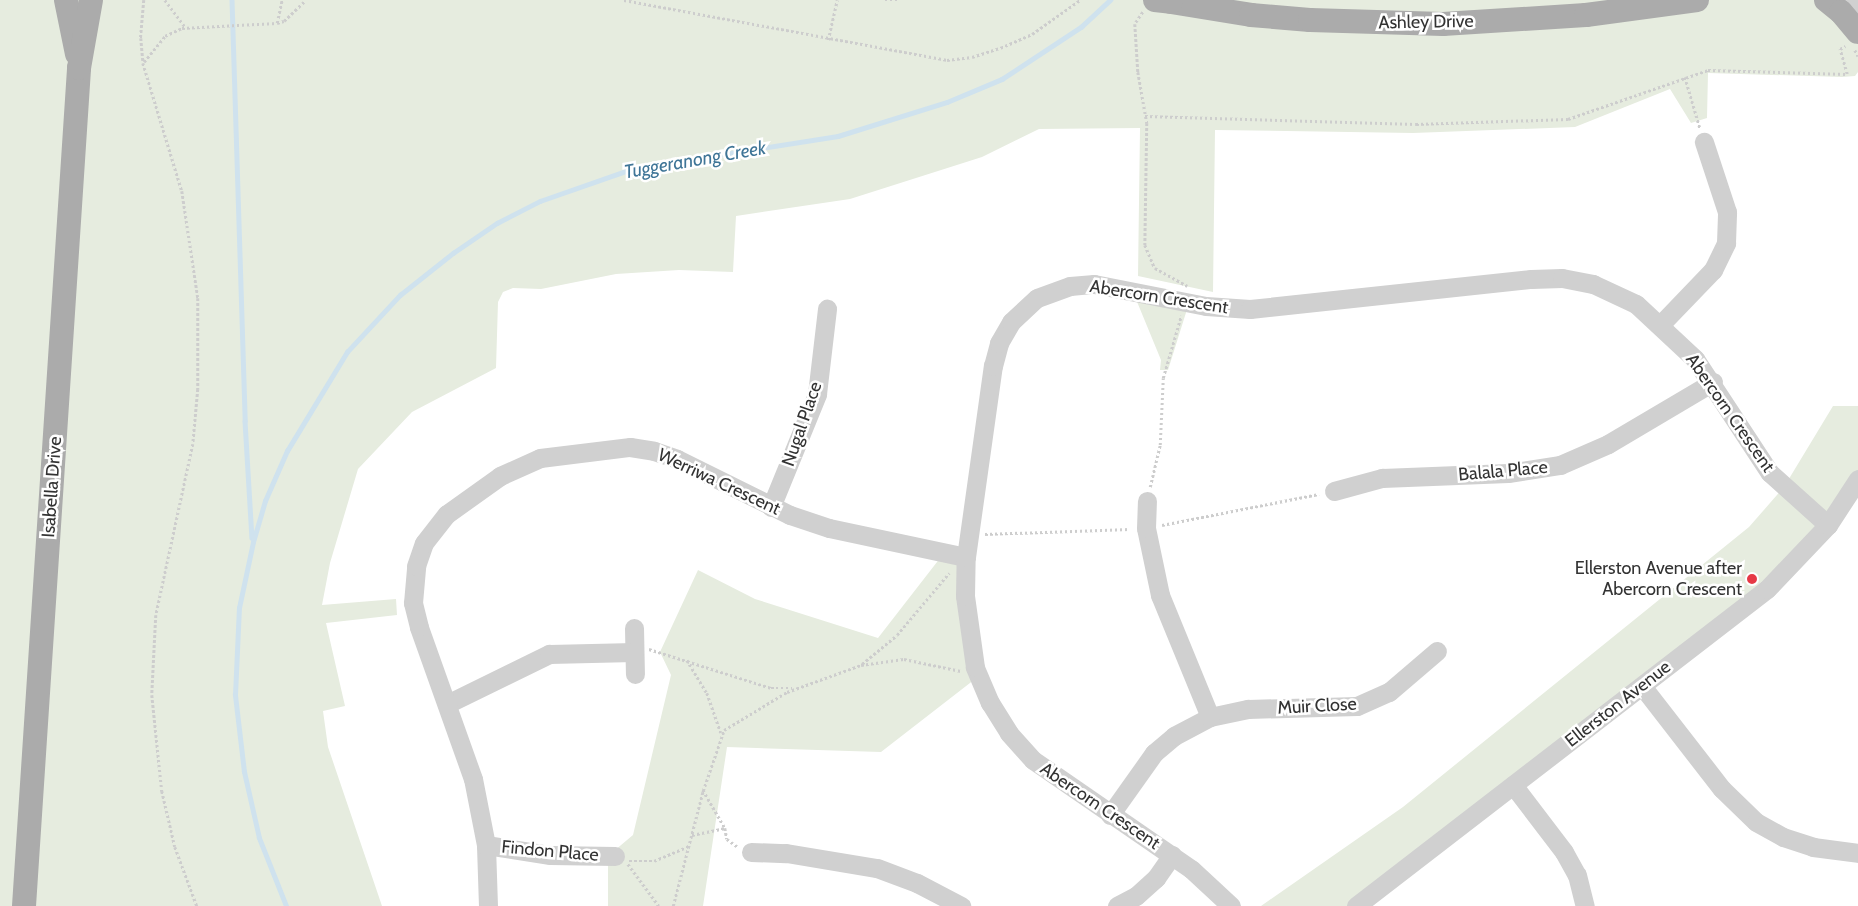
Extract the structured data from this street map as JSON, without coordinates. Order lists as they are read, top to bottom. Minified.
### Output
{"streets":{"main road":["Ashley Drive","Isabella Drive"],"street":["Abercorn Crescent","Nugal Place","Balala Place","Werriwa Crescent","Ellerston Avenue","Muir Close","Findon Place"]},"crossings":[["Abercorn Crescent","Balala Place"],["Abercorn Crescent","Werriwa Crescent"],["Abercorn Crescent","Ellerston Avenue"],["Abercorn Crescent","Muir Close"],["Nugal Place","Werriwa Crescent"],["Werriwa Crescent","Findon Place"]],"water":["Tuggeranong Creek"],"places":["Ellerston Avenue after Abercorn Crescent"]}
